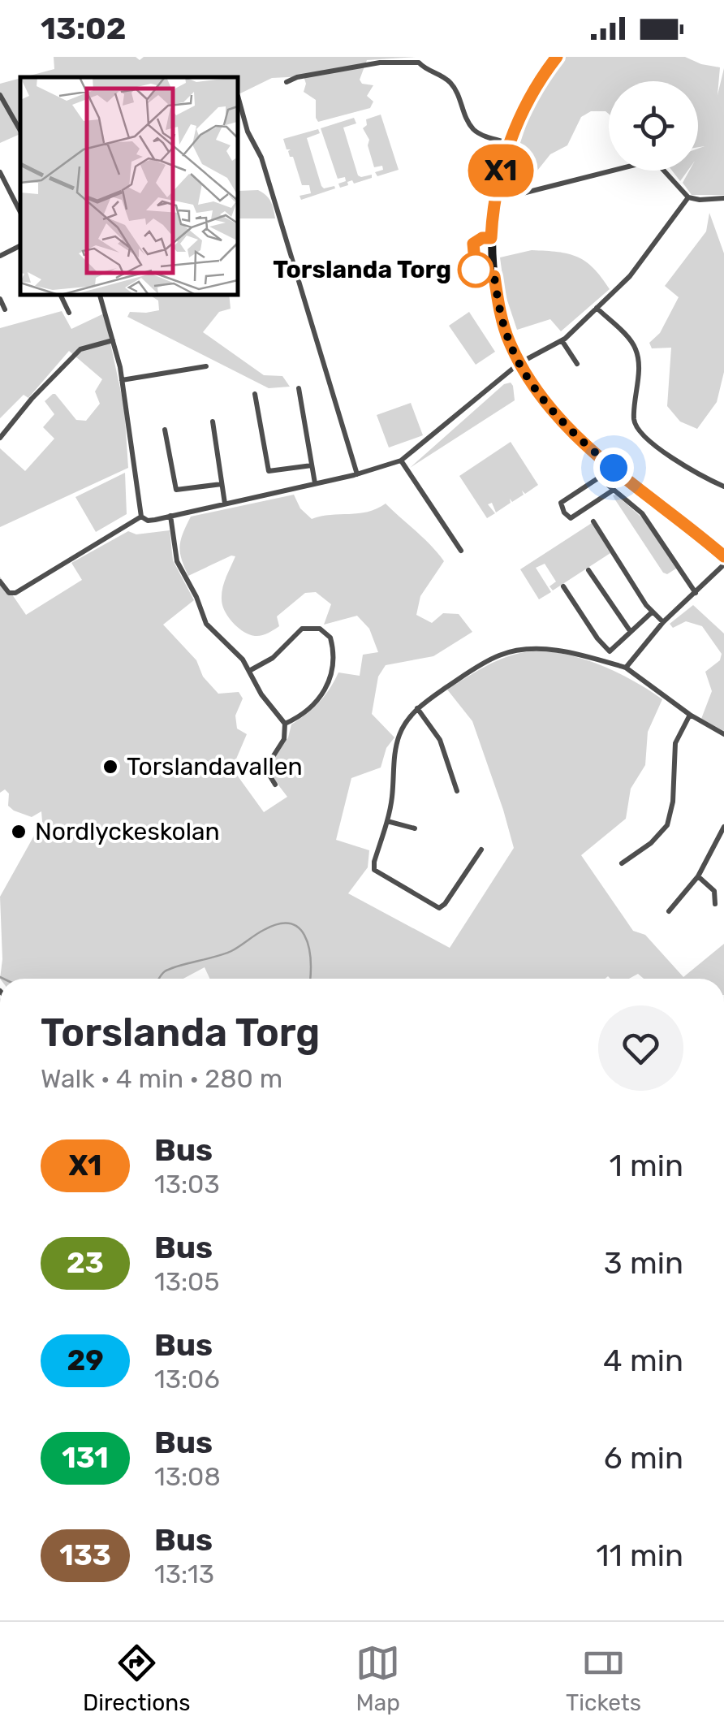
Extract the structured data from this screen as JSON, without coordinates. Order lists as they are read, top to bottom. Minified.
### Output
{"places":["Torslanda Torg","Torslandavallen","Nordlyckeskolan"],"lines":["bus line X1"],"page":{"status":"13:02","on_map":"X1","heading":["Torslanda Torg","Walk · 4 min · 280 m"],"list":[{"mark":"X1","name":"Bus","note":"13:03","value":"1 min"},{"mark":"23","name":"Bus","note":"13:05","value":"3 min"},{"mark":"29","name":"Bus","note":"13:06","value":"4 min"},{"mark":"131","name":"Bus","note":"13:08","value":"6 min"},{"mark":"133","name":"Bus","note":"13:13","value":"11 min"}],"tabs":["Directions","Map","Tickets"]}}
